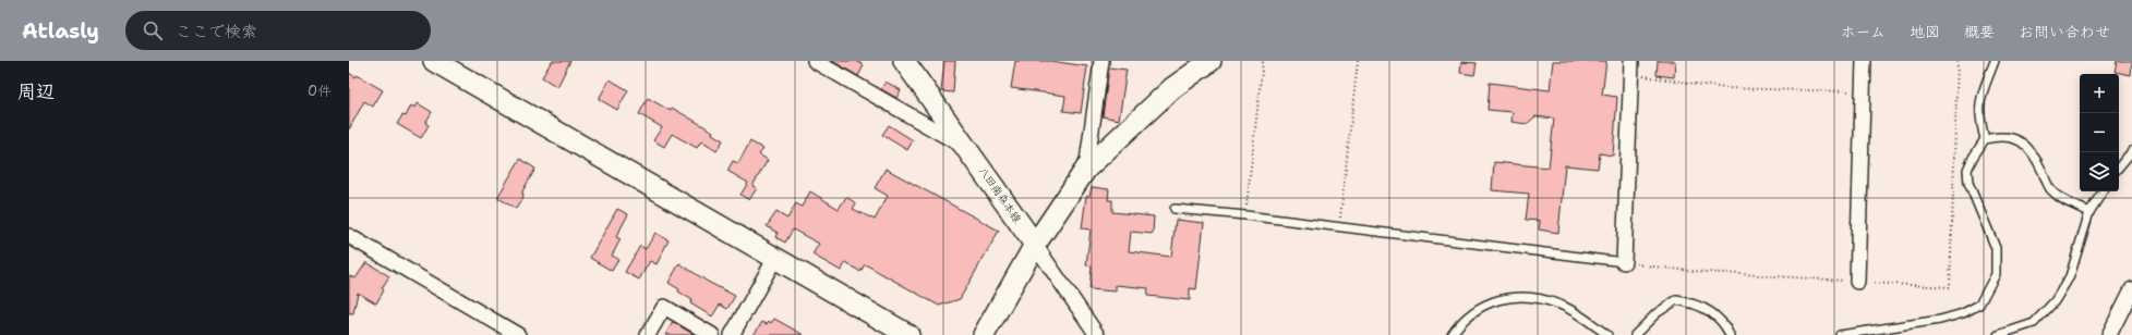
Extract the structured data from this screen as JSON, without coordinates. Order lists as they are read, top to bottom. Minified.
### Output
{"streets":{"street":["八田南森本線"]},"page":{"header":"Atlasly","search":"ここで検索","nav":["ホーム","地図","概要","お問い合わせ"],"heading":["周辺","0件"],"map_buttons":["+","−"]}}
